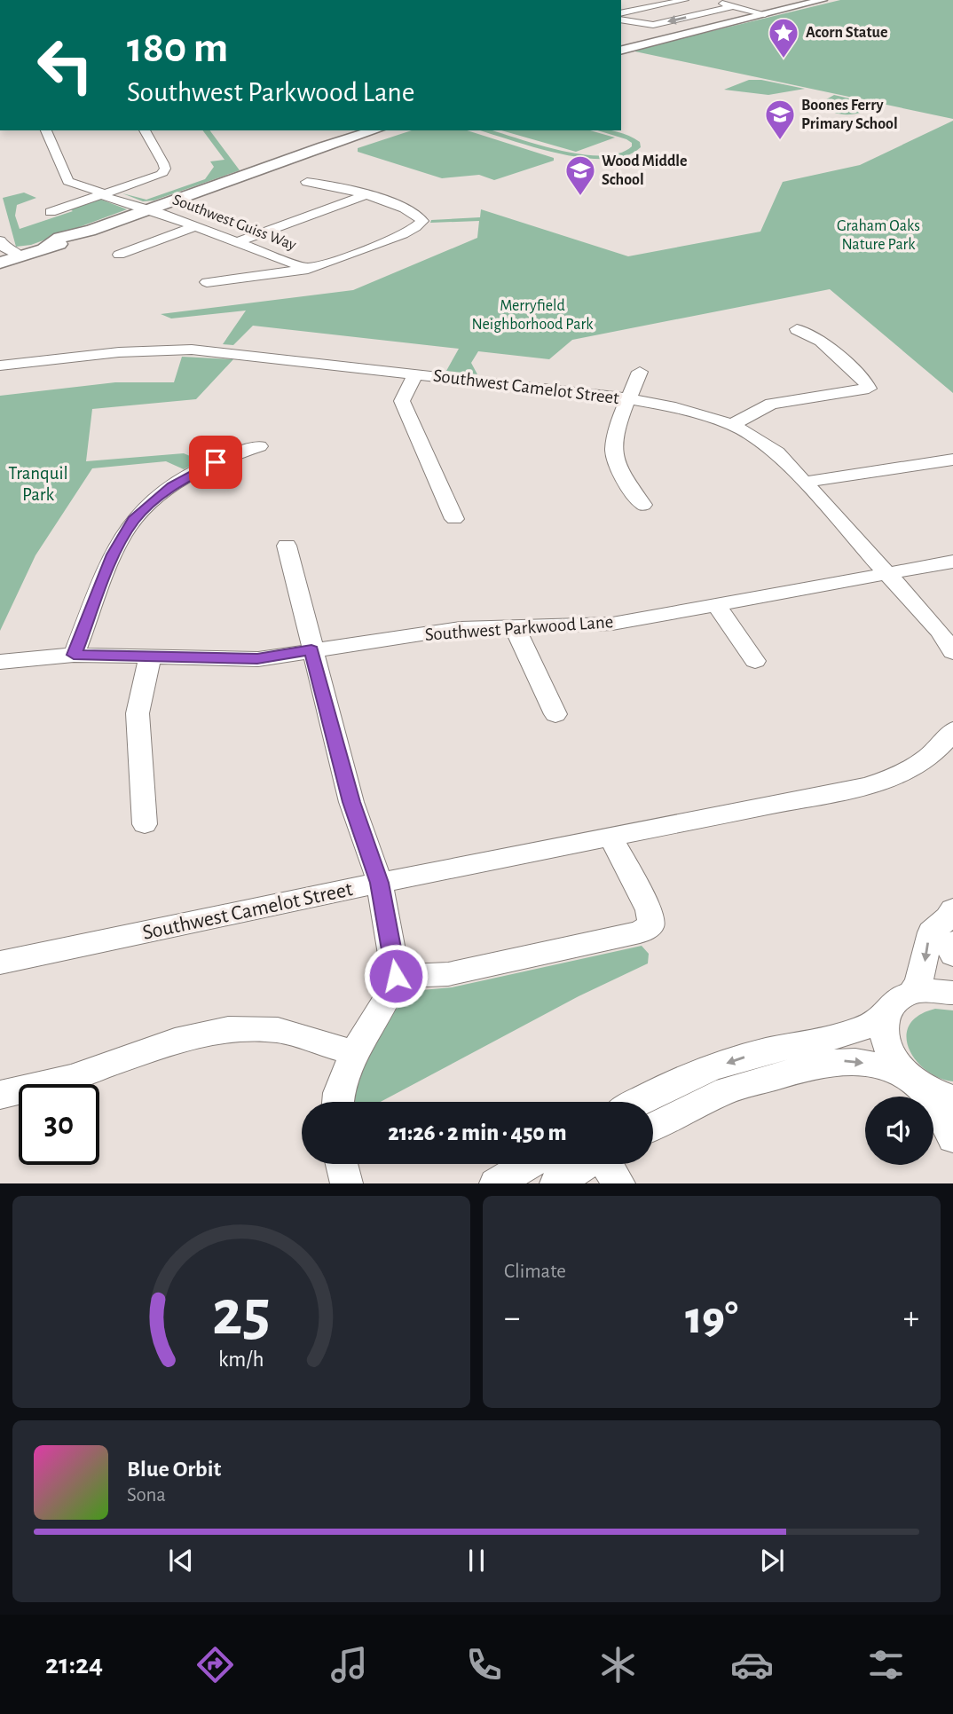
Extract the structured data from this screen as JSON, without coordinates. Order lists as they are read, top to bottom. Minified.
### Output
{"streets":{"street":["Southwest Guiss Way","Southwest Camelot Street","Southwest Parkwood Lane"]},"crossings":[["Southwest Camelot Street","Southwest Parkwood Lane"]],"parks":["Graham Oaks Nature Park","Merryfield Neighborhood Park","Tranquil Park"],"places":{"place":["Acorn Statue"],"school or university":["Boones Ferry Primary School","Wood Middle School"]},"page":{"turn":["180 m","Southwest Parkwood Lane"],"limit":"30","trip":"21:26 · 2 min · 450 m","tile":"Climate","heat":["−","19°","+"],"song":["Blue Orbit","Sona"],"tabs":"21:24","gauge":["25","km/h"]}}
